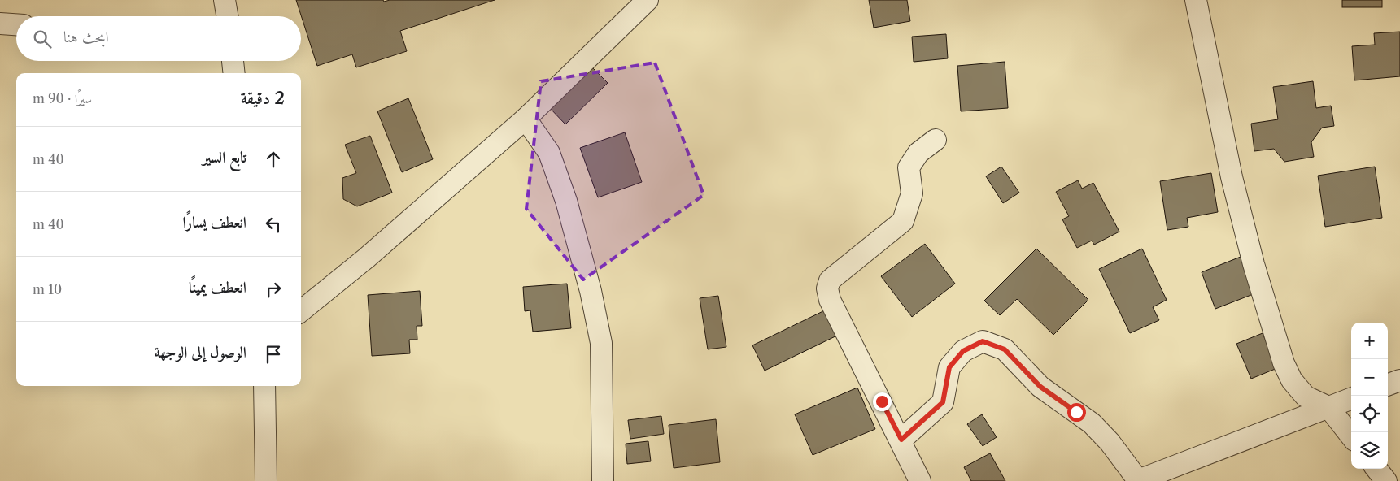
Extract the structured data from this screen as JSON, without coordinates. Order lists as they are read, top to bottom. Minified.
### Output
{"page":{"search":"ابحث هنا","heading":["2 دقيقة","سيرًا · 90 m"],"list":[["تابع السير","40 m"],["انعطف يسارًا","40 m"],["انعطف يمينًا","10 m"],"الوصول إلى الوجهة"],"map_buttons":["+","−"]}}
